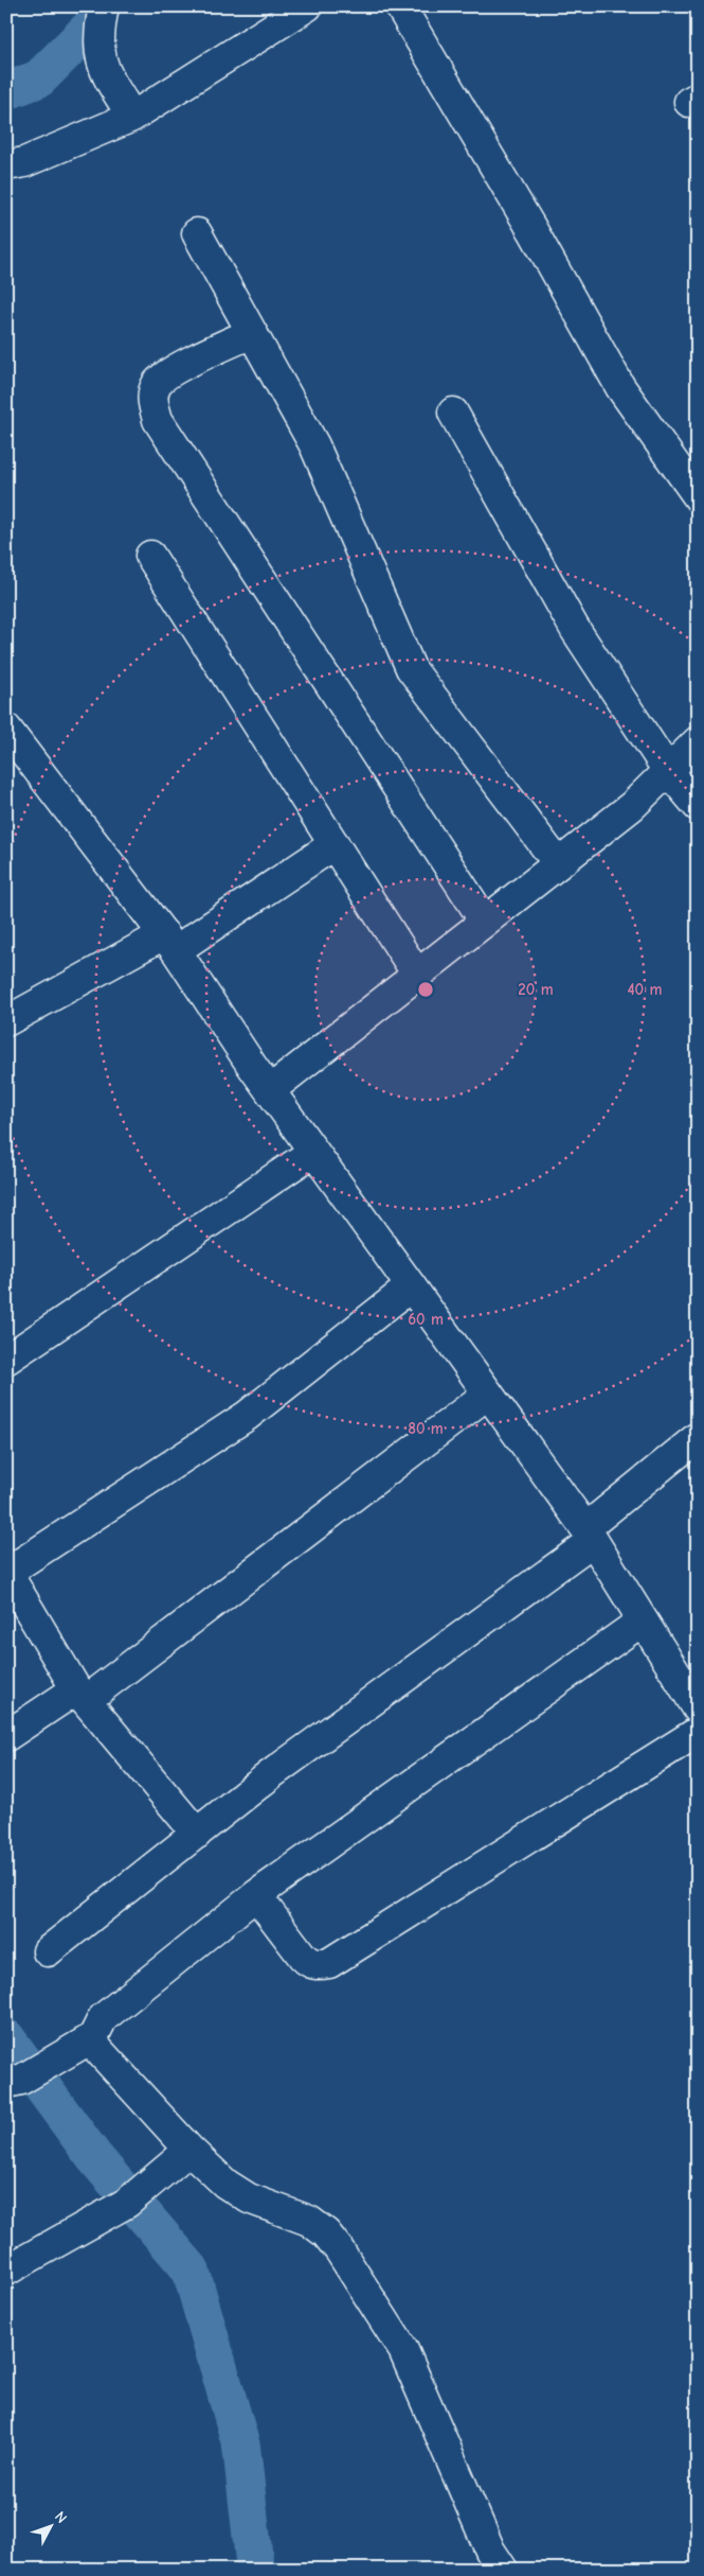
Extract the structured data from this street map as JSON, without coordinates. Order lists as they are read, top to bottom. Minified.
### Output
{"north":"top right","rings":["20 m","40 m","60 m","80 m"]}
